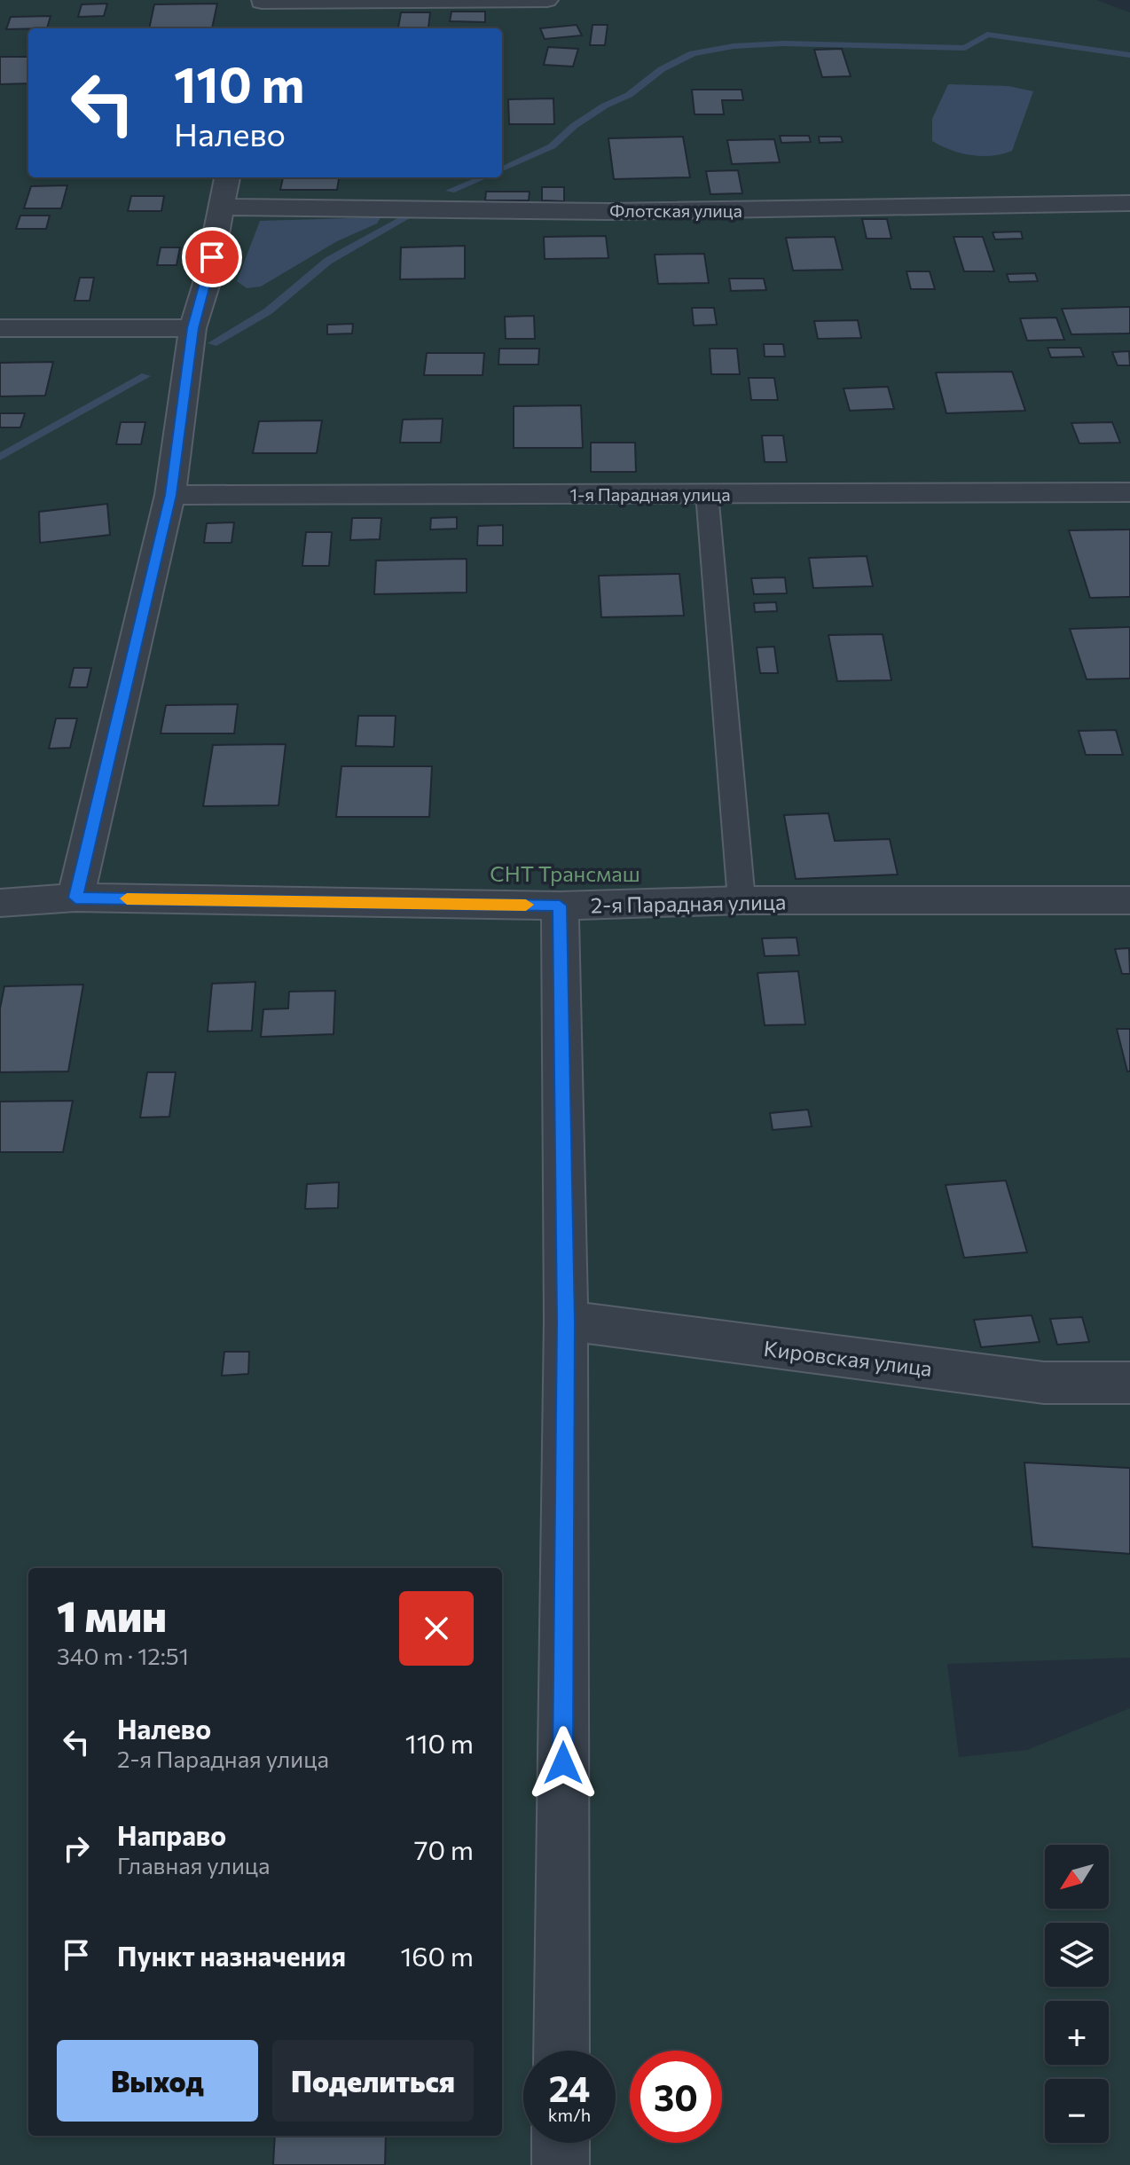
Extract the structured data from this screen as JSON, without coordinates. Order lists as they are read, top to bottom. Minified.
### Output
{"streets":{"street":["Флотская улица","1-я Парадная улица","2-я Парадная улица","Кировская улица"]},"parks":["СНТ Трансмаш"],"north":"bottom left","page":{"turn":["110 m","Налево"],"heading":["1 мин","340 m · 12:51"],"list":[{"name":"Налево","note":"2-я Парадная улица","value":"110 m"},{"name":"Направо","note":"Главная улица","value":"70 m"},{"name":"Пункт назначения","value":"160 m"}],"map_buttons":["+","−"],"buttons":["Выход","Поделиться"],"speed":"24 km/h","limit":"30"}}
